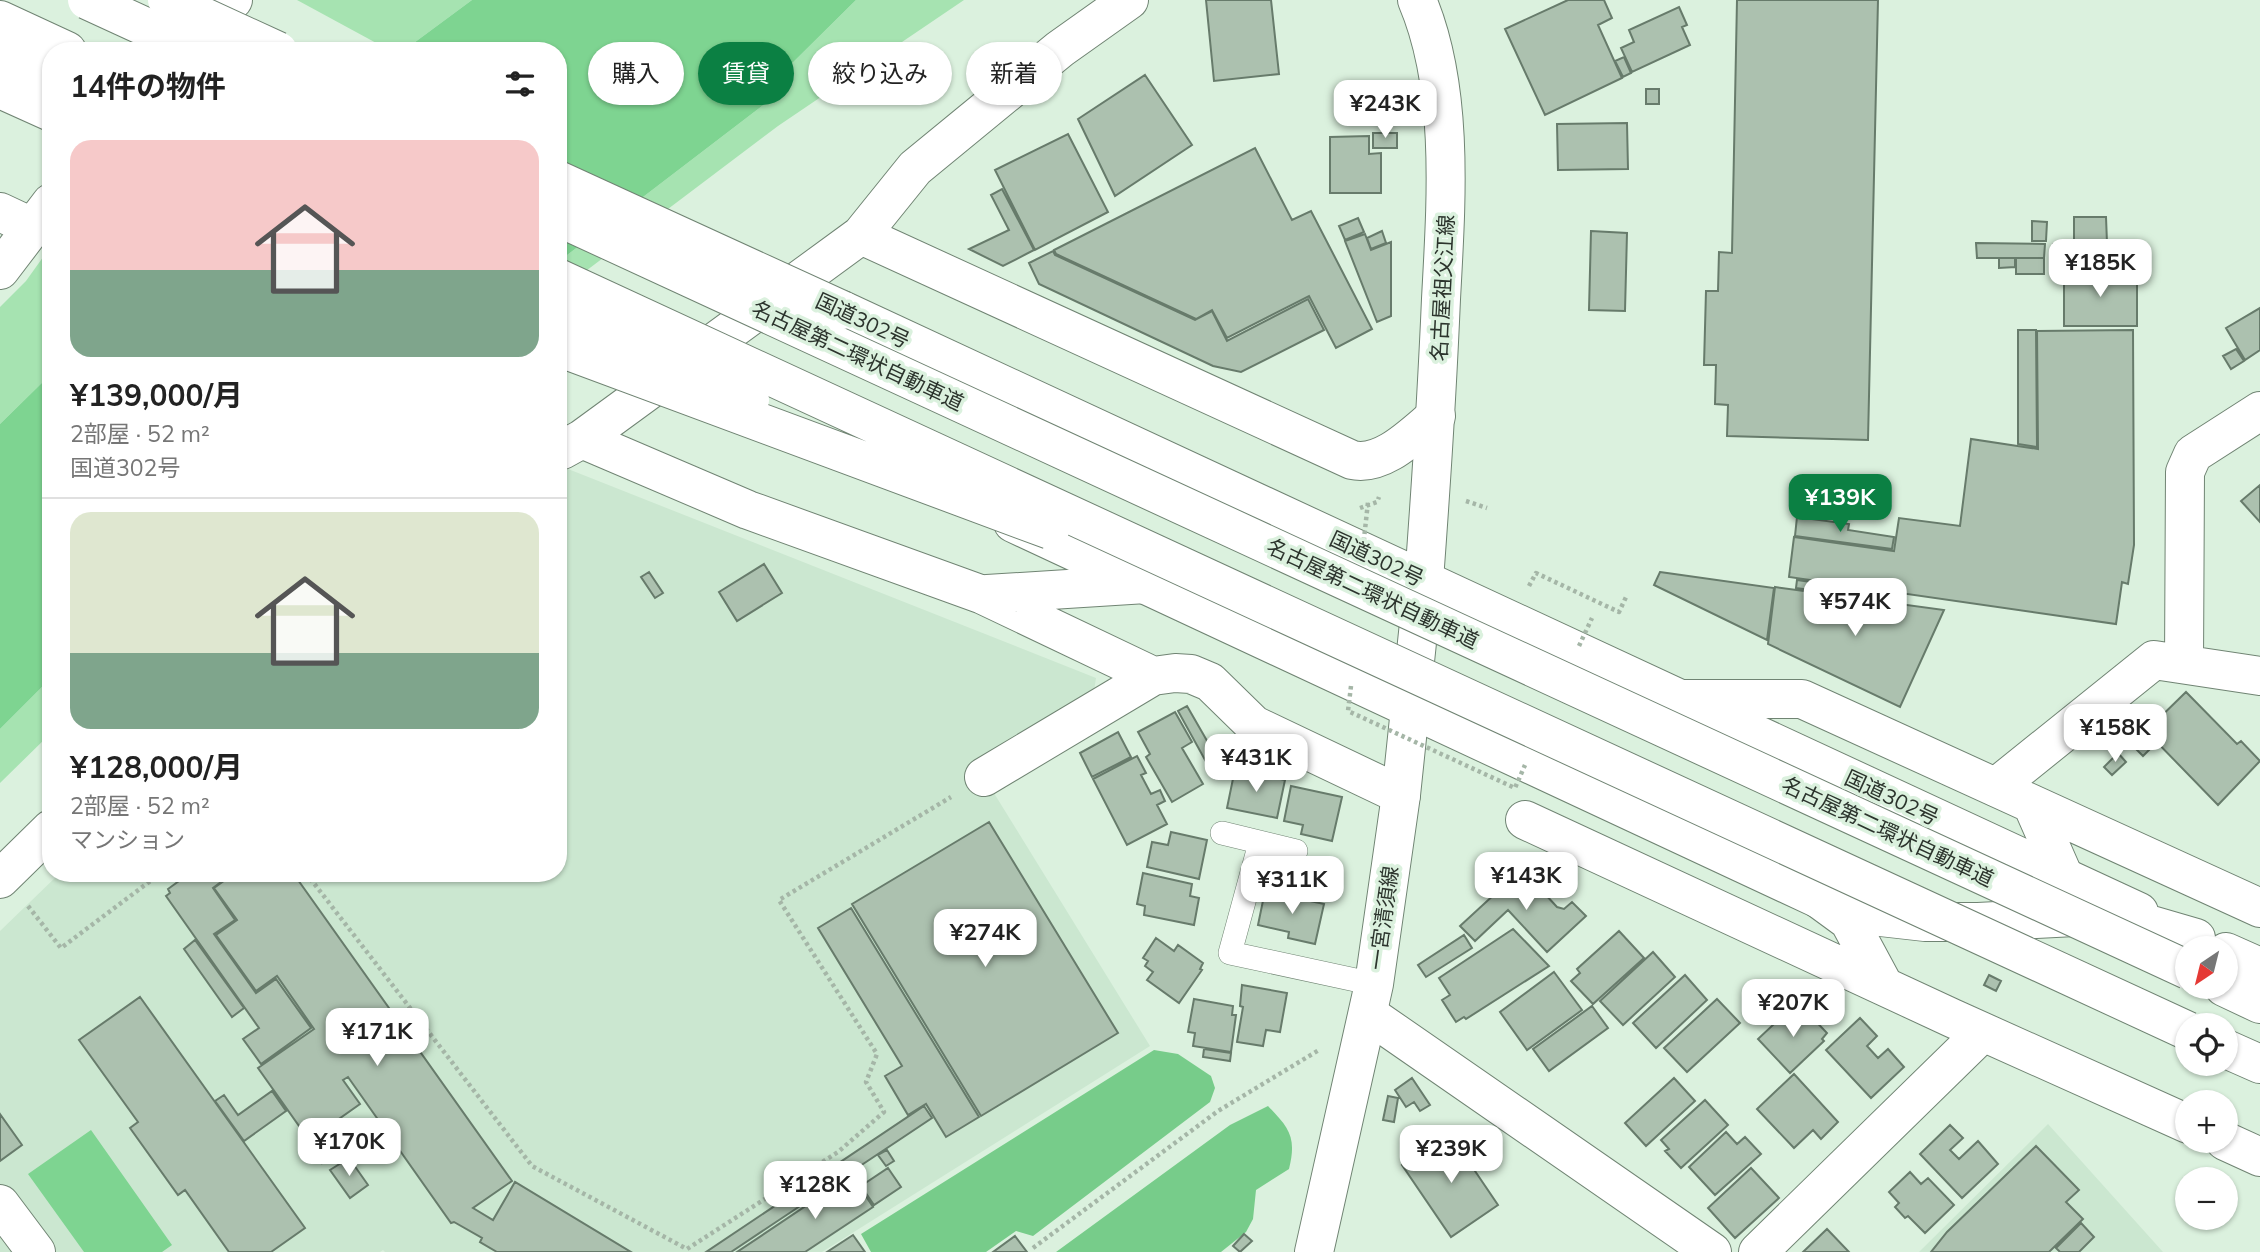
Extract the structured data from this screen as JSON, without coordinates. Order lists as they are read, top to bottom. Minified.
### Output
{"streets":{"main road":["名古屋祖父江線","国道302号","名古屋第二環状自動車道","一宮清須線"]},"crossings":[["名古屋祖父江線","国道302号"],["名古屋祖父江線","一宮清須線"],["国道302号","一宮清須線"]],"north":"bottom left","page":{"chip":["購入","賃貸","絞り込み","新着"],"heading":"14件の物件","price":["¥243K","¥185K","¥139K","¥574K","¥158K","¥431K","¥143K","¥311K","¥274K","¥207K","¥171K","¥170K","¥239K","¥128K"],"list":[{"name":"¥139,000/月","note":"2部屋 · 52 m² · 国道302号"},{"name":"¥128,000/月","note":"2部屋 · 52 m² · マンション"}],"map_buttons":["+","−"]}}
